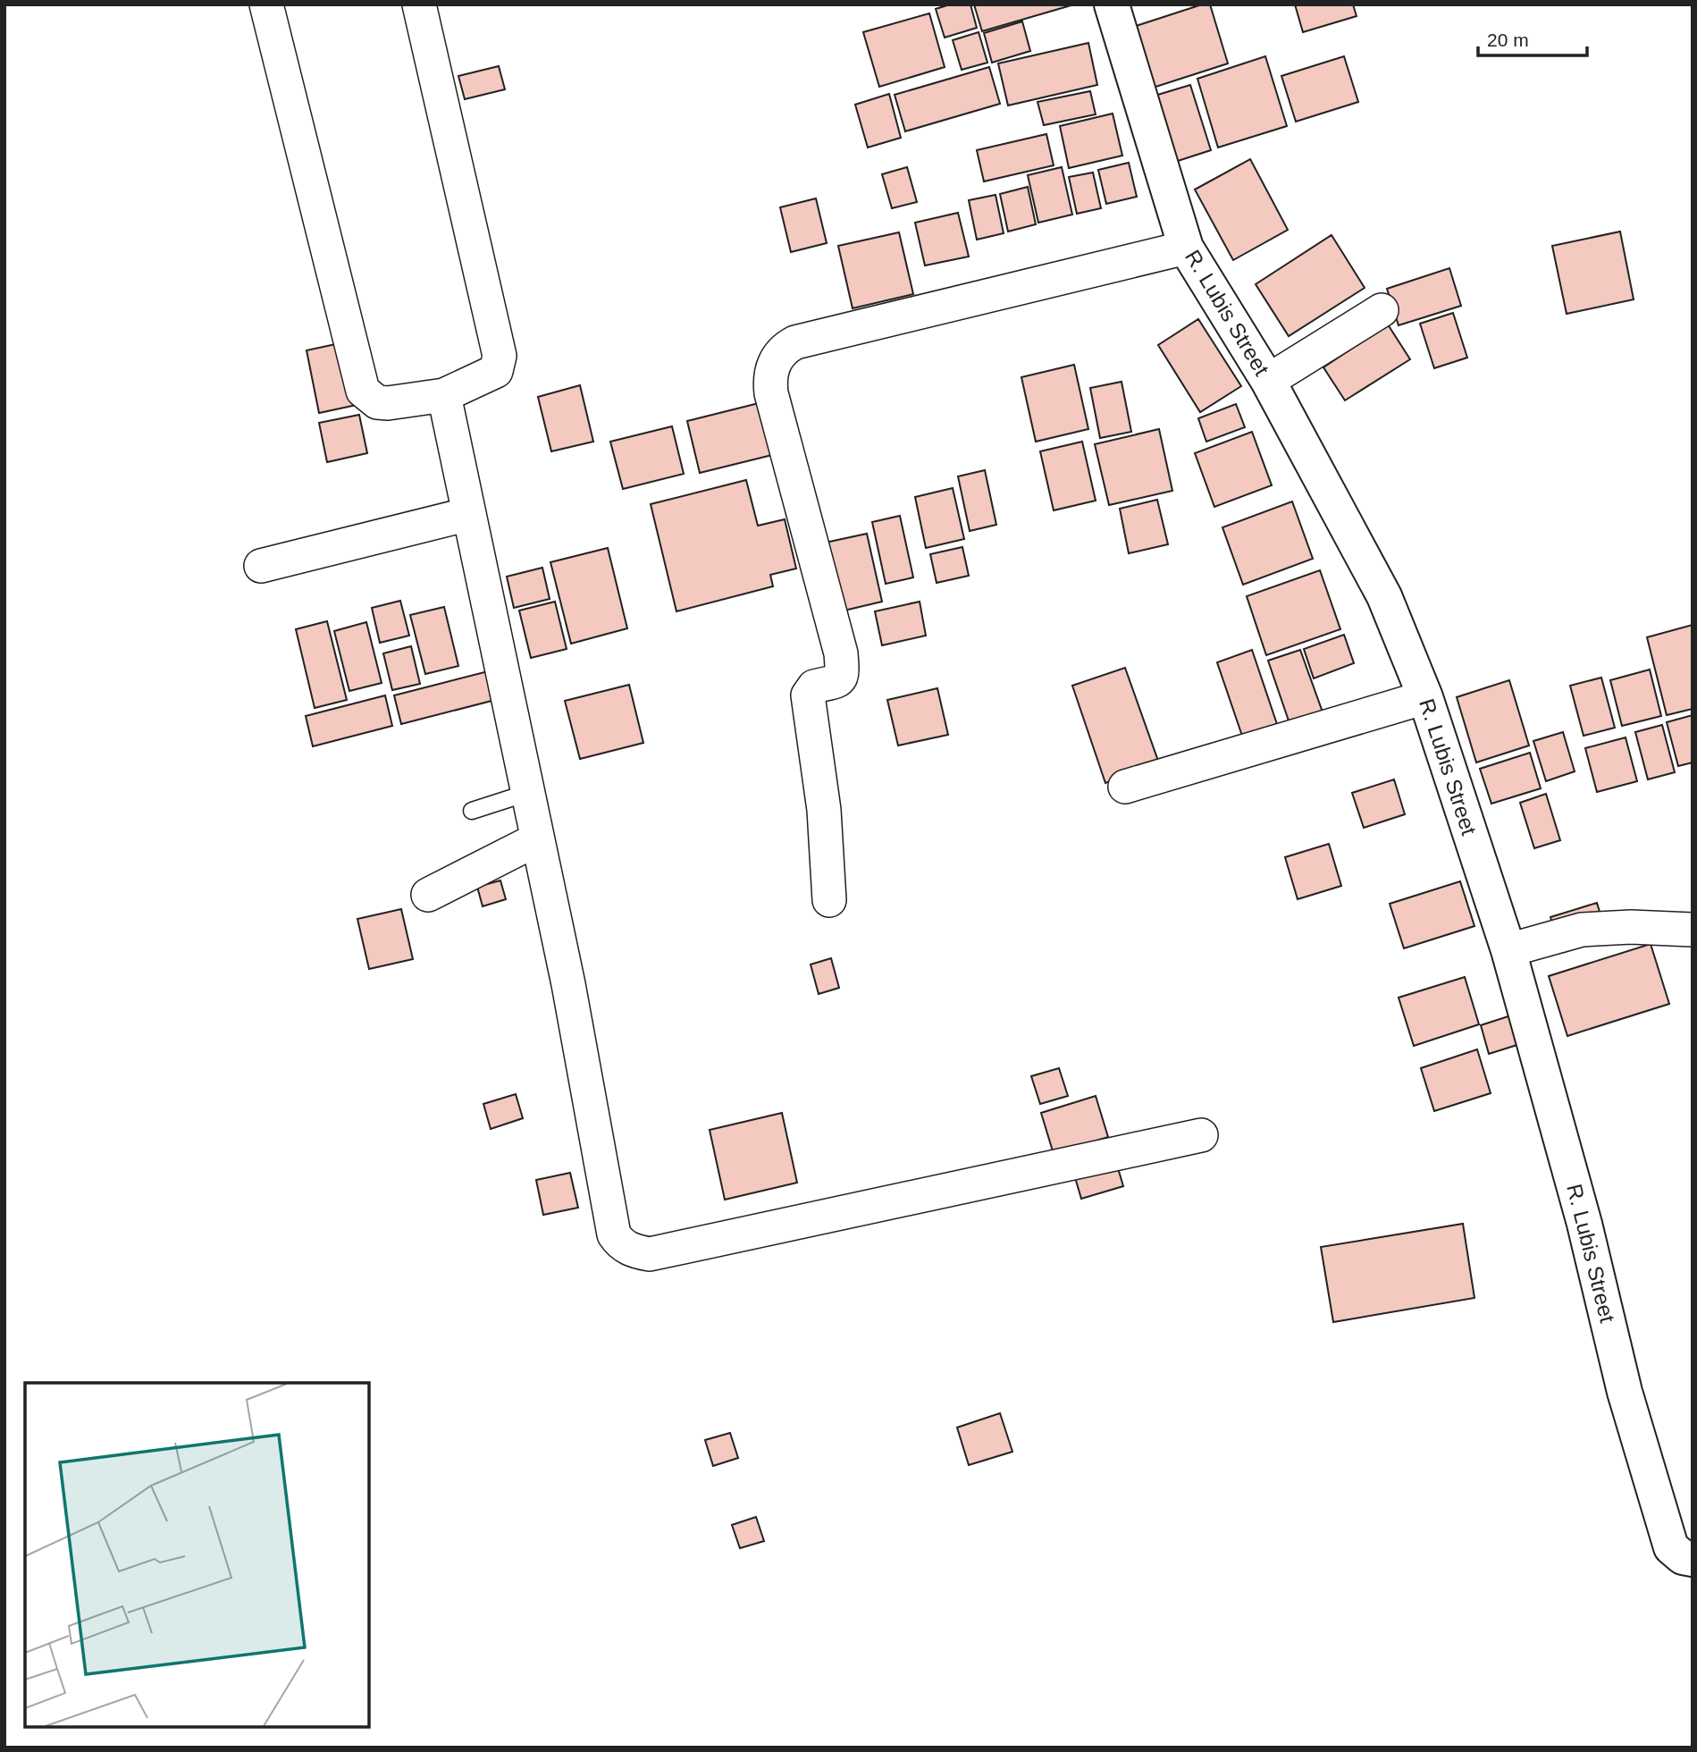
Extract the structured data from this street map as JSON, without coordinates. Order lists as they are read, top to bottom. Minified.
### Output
{"streets":{"street":["R. Lubis Street"]},"scale_bar":"20 m"}
